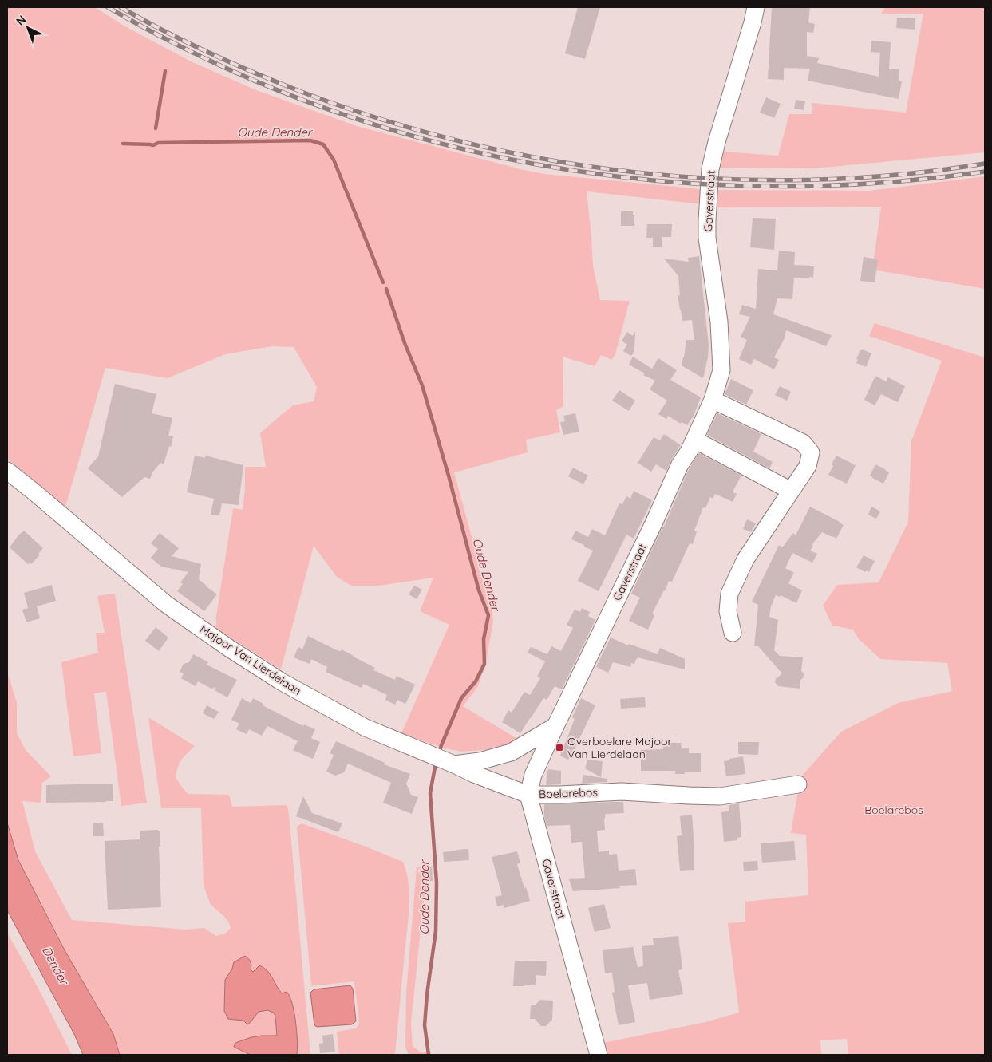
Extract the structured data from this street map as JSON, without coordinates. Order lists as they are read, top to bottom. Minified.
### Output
{"streets":{"street":["Gaverstraat","Majoor Van Lierdelaan","Boelarebos"]},"crossings":[["Gaverstraat","Majoor Van Lierdelaan"],["Gaverstraat","Boelarebos"],["Majoor Van Lierdelaan","Boelarebos"]],"water":["Oude Dender","Dender"],"parks":["Boelarebos"],"places":{"transit":["Overboelare Majoor Van Lierdelaan"]},"north":"top left"}
